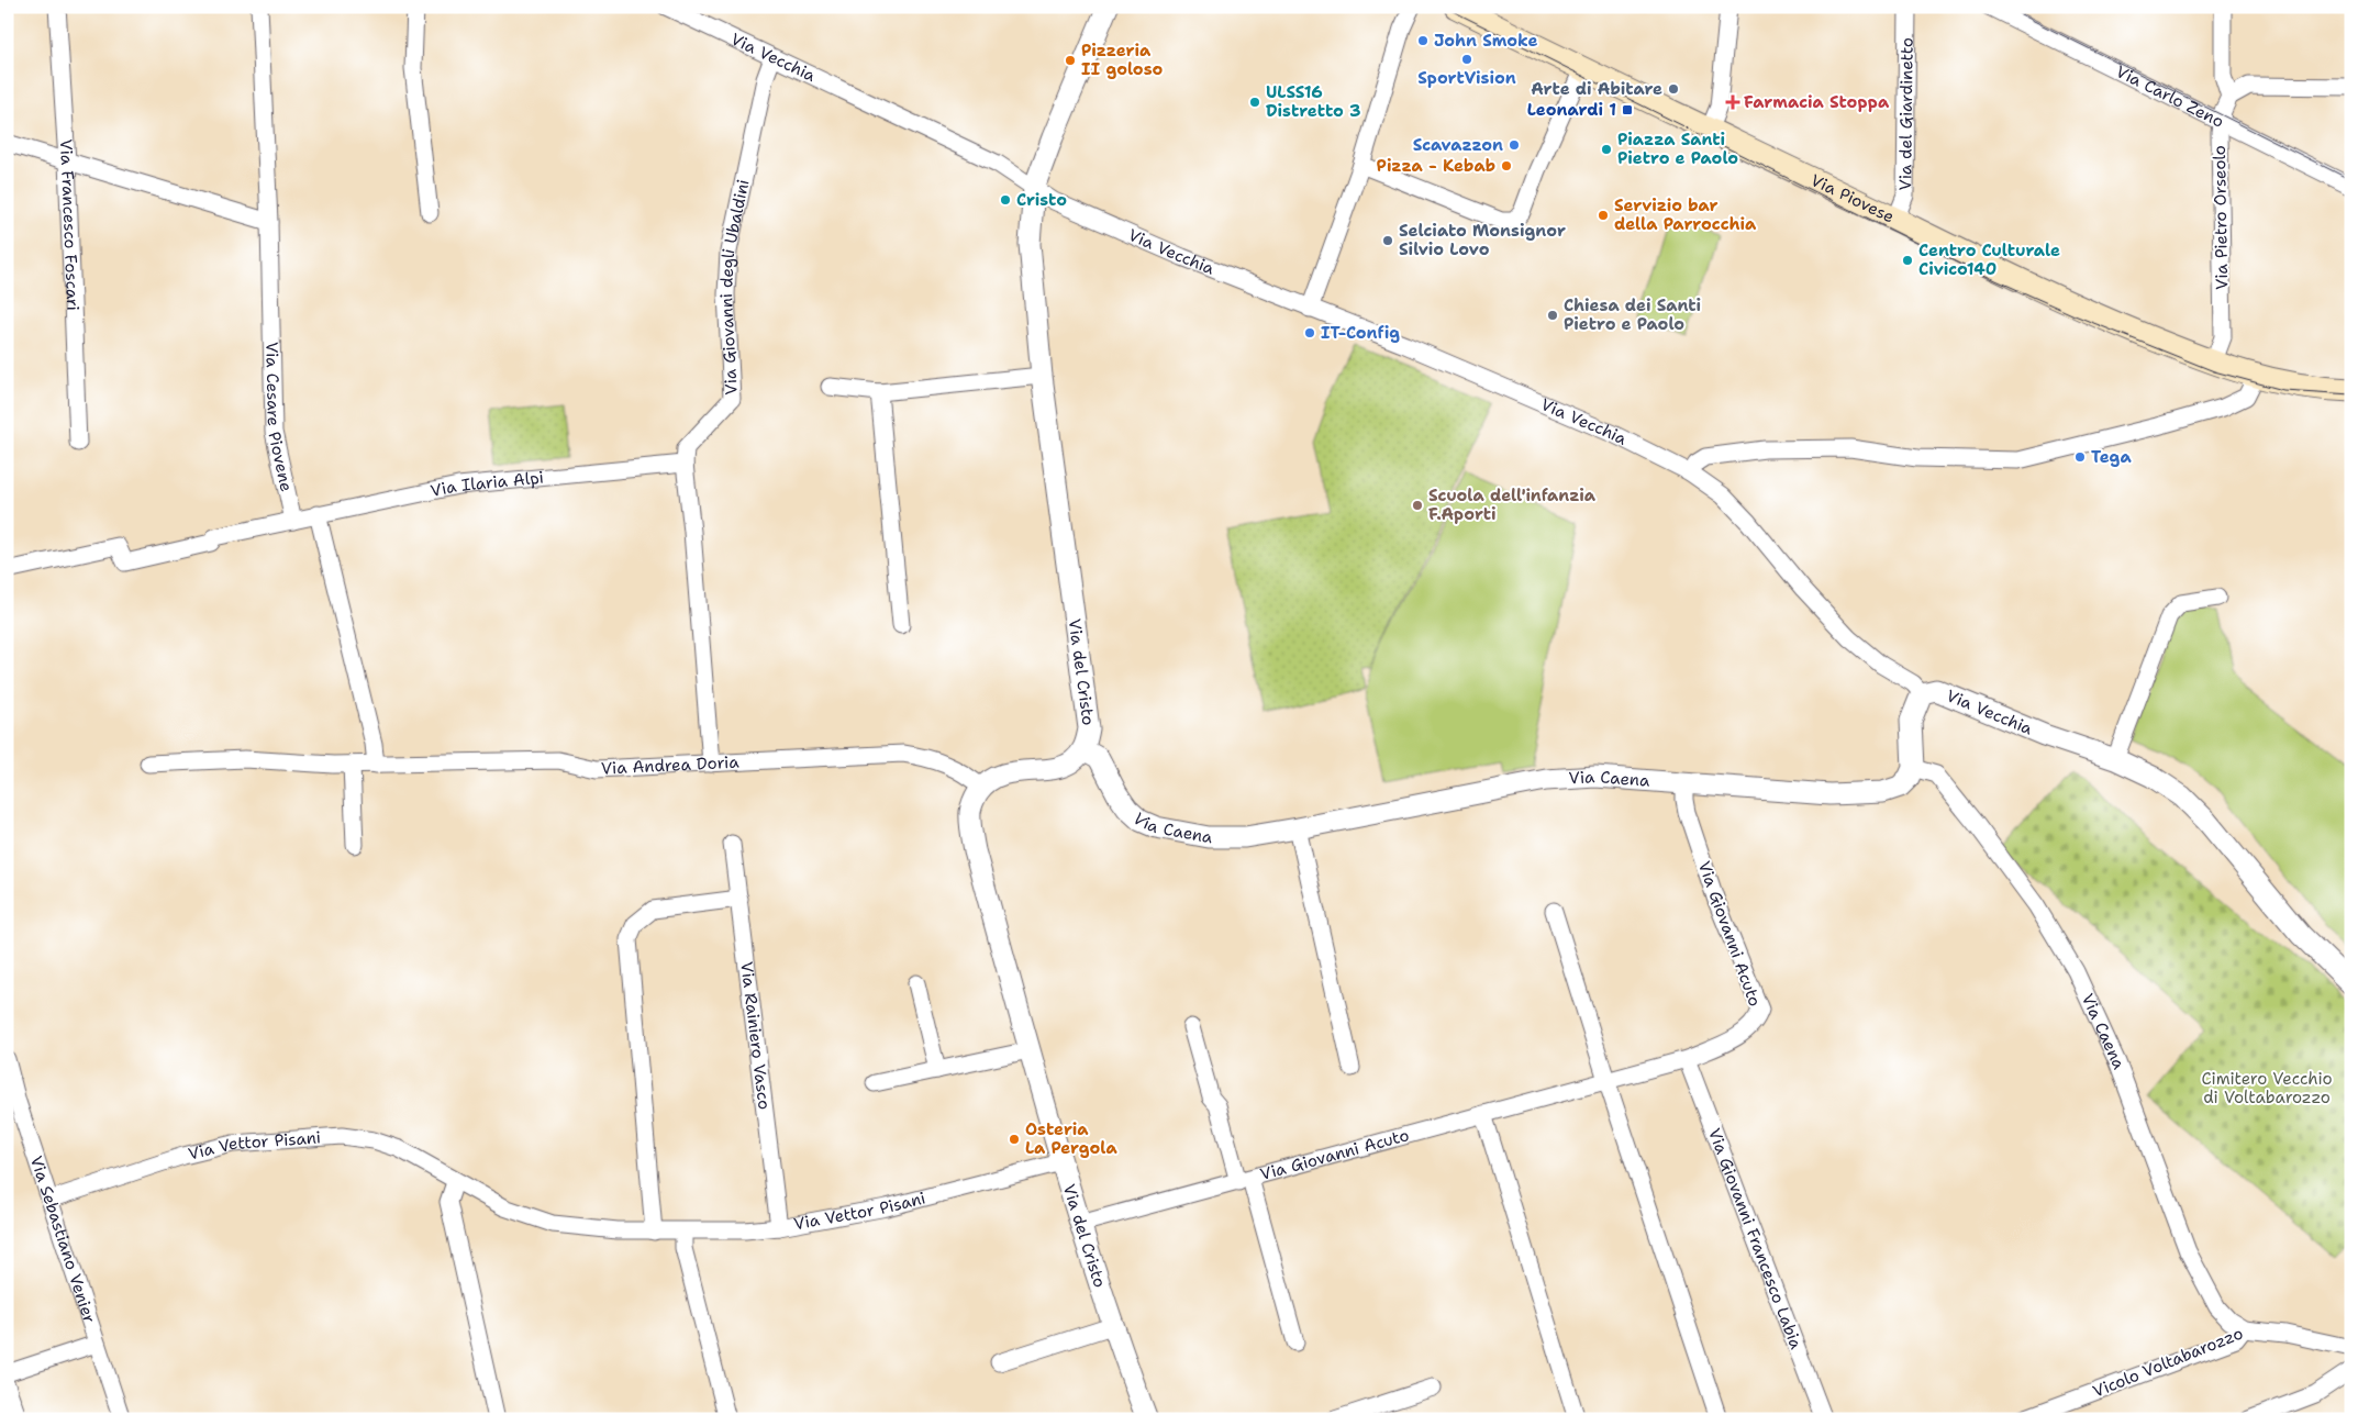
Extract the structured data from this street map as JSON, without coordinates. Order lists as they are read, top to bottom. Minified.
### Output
{"streets":{"main road":["Via Piovese"],"street":["Via Vecchia","Via Carlo Zeno","Via del Giardinetto","Via Pietro Orseolo","Via Francesco Foscari","Via Giovanni degli Ubaldini","Via Cesare Piovene","Via Ilaria Alpi","Via del Cristo","Via Andrea Doria","Via Caena","Via Giovanni Acuto","Via Rainiero Vasco","Via Vettor Pisani","Via Sebastiano Venier","Via Giovanni Francesco Labia","Vicolo Voltabarozzo"]},"crossings":[["Via Vecchia","Via Giovanni degli Ubaldini"],["Via Vecchia","Via del Cristo"],["Via Carlo Zeno","Via Pietro Orseolo"],["Via del Giardinetto","Via Piovese"],["Via Piovese","Via Pietro Orseolo"],["Via Giovanni degli Ubaldini","Via Ilaria Alpi"],["Via Cesare Piovene","Via Ilaria Alpi"],["Via del Cristo","Via Andrea Doria"],["Via del Cristo","Via Caena"],["Via del Cristo","Via Giovanni Acuto"],["Via del Cristo","Via Vettor Pisani"],["Via Caena","Via Giovanni Acuto"],["Via Caena","Vicolo Voltabarozzo"],["Via Giovanni Acuto","Via Giovanni Francesco Labia"],["Via Rainiero Vasco","Via Vettor Pisani"],["Via Vettor Pisani","Via Sebastiano Venier"]],"parks":["Cimitero Vecchio di Voltabarozzo"],"places":{"other":["John Smoke","SportVision","Pizzeria II goloso","Arte di Abitare","ULSS16 Distretto 3","Scavazzon","Piazza Santi Pietro e Paolo","Pizza - Kebab","Cristo","Servizio bar della Parrocchia","Selciato Monsignor Silvio Lovo","Centro Culturale Civico140","Chiesa dei Santi Pietro e Paolo","IT-Config","Tega","Scuola dell'infanzia F.Aporti","Osteria La Pergola"],"health":["Farmacia Stoppa"],"transit":["Leonardi 1"]}}
